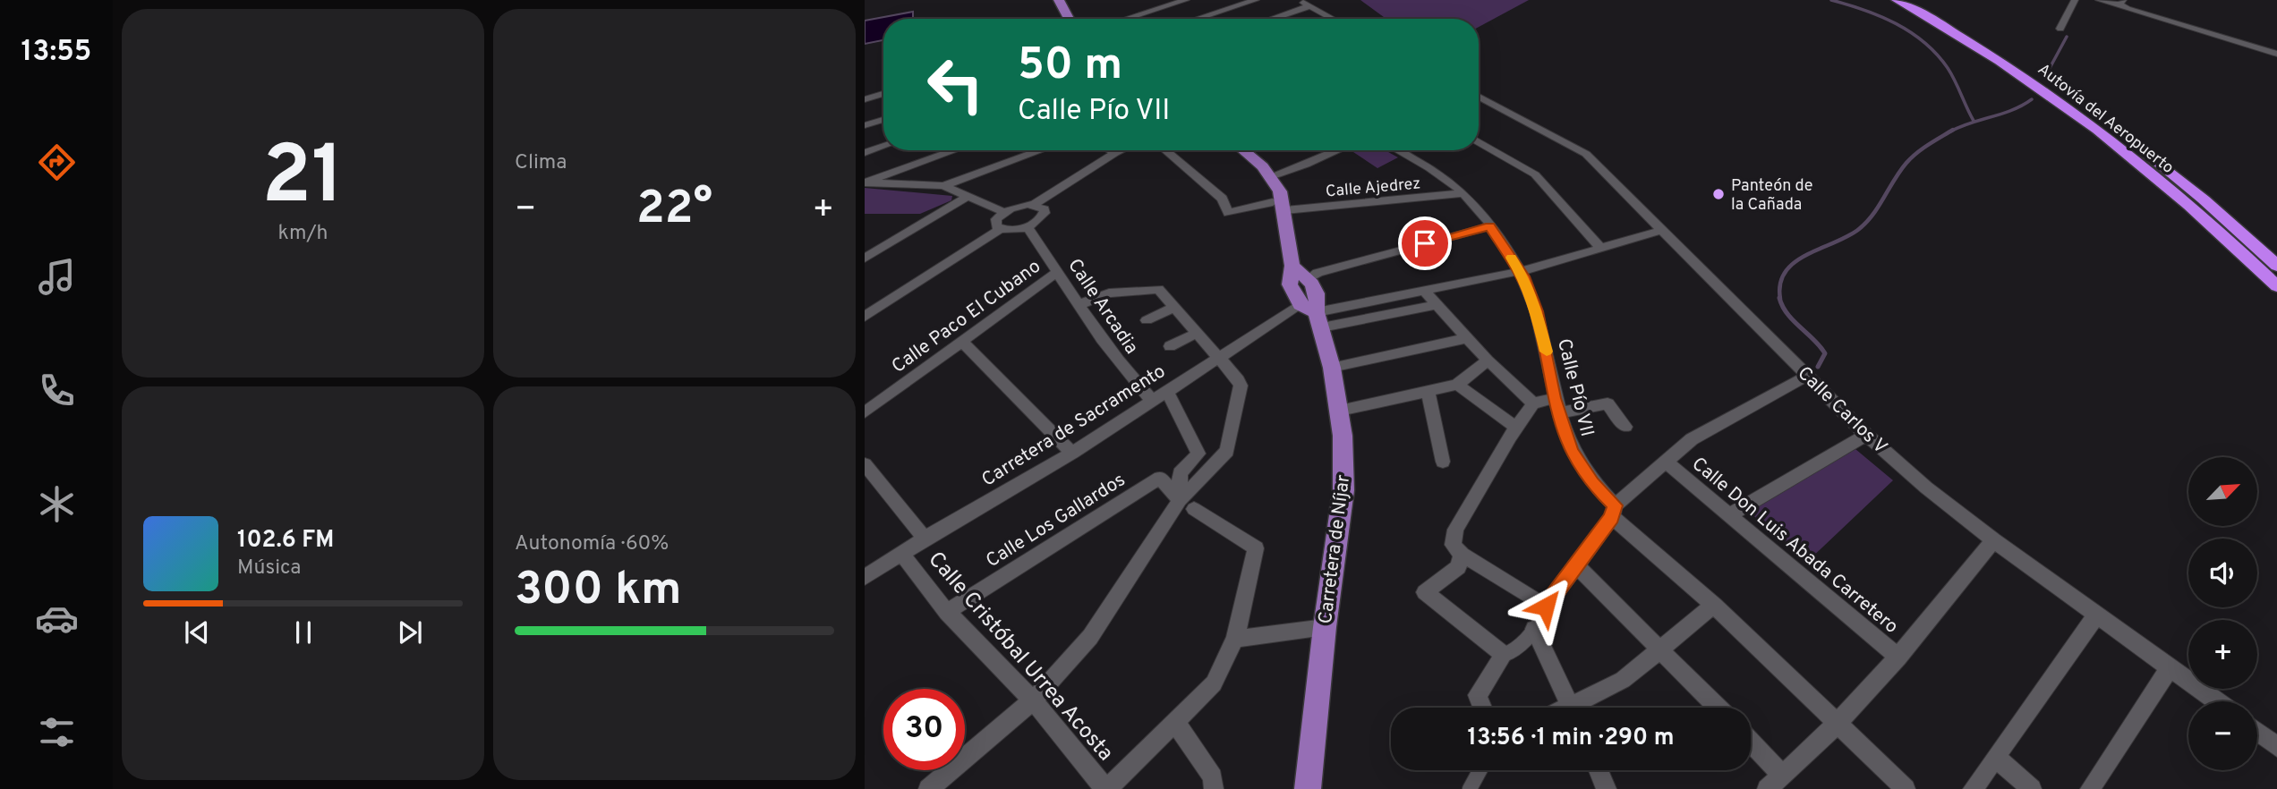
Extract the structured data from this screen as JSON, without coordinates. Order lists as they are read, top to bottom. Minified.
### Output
{"streets":{"highway":["Autovía del Aeropuerto"],"main road":["Carretera de Níjar"],"street":["Calle Ajedrez","Calle Arcadia","Calle Paco El Cubano","Calle Pío VII","Calle Carlos V","Carretera de Sacramento","Calle Los Gallardos","Calle Don Luis Abada Carretero","Calle Cristóbal Urrea Acosta"]},"crossings":[["Calle Ajedrez","Calle Pío VII"],["Calle Arcadia","Calle Paco El Cubano"],["Calle Arcadia","Carretera de Sacramento"],["Carretera de Sacramento","Carretera de Níjar"],["Carretera de Sacramento","Calle Cristóbal Urrea Acosta"],["Calle Los Gallardos","Calle Cristóbal Urrea Acosta"]],"places":["Panteón de la Cañada"],"north":"top right","page":{"tabs":"13:55","tile":[["21","km/h"],"Clima",["Autonomía · 60%","300 km"]],"turn":["50 m","Calle Pío VII"],"heat":["−","22°","+"],"map_buttons":["+","−"],"song":["102.6 FM","Música"],"limit":"30","trip":"13:56 · 1 min · 290 m"}}
